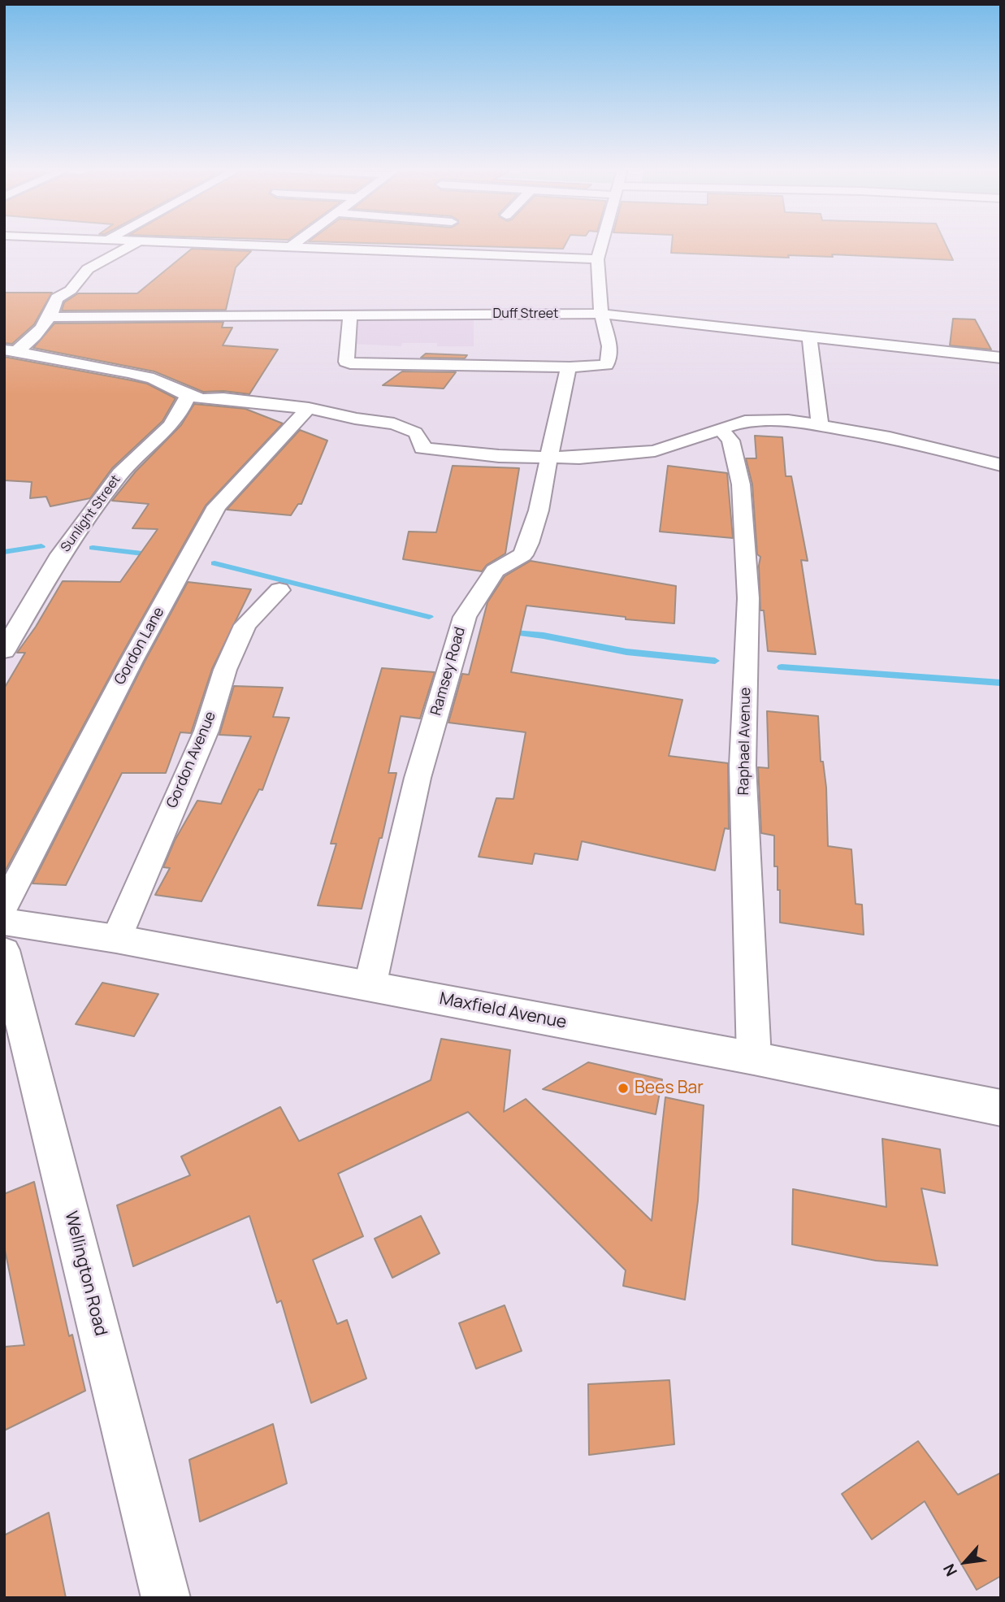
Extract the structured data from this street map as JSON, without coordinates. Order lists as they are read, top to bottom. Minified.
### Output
{"streets":{"main road":["Maxfield Avenue"],"street":["Duff Street","Sunlight Street","Gordon Lane","Ramsey Road","Raphael Avenue","Gordon Avenue","Wellington Road"]},"crossings":[["Ramsey Road","Maxfield Avenue"],["Raphael Avenue","Maxfield Avenue"],["Gordon Avenue","Maxfield Avenue"]],"places":["Bees Bar"],"north":"bottom left"}
